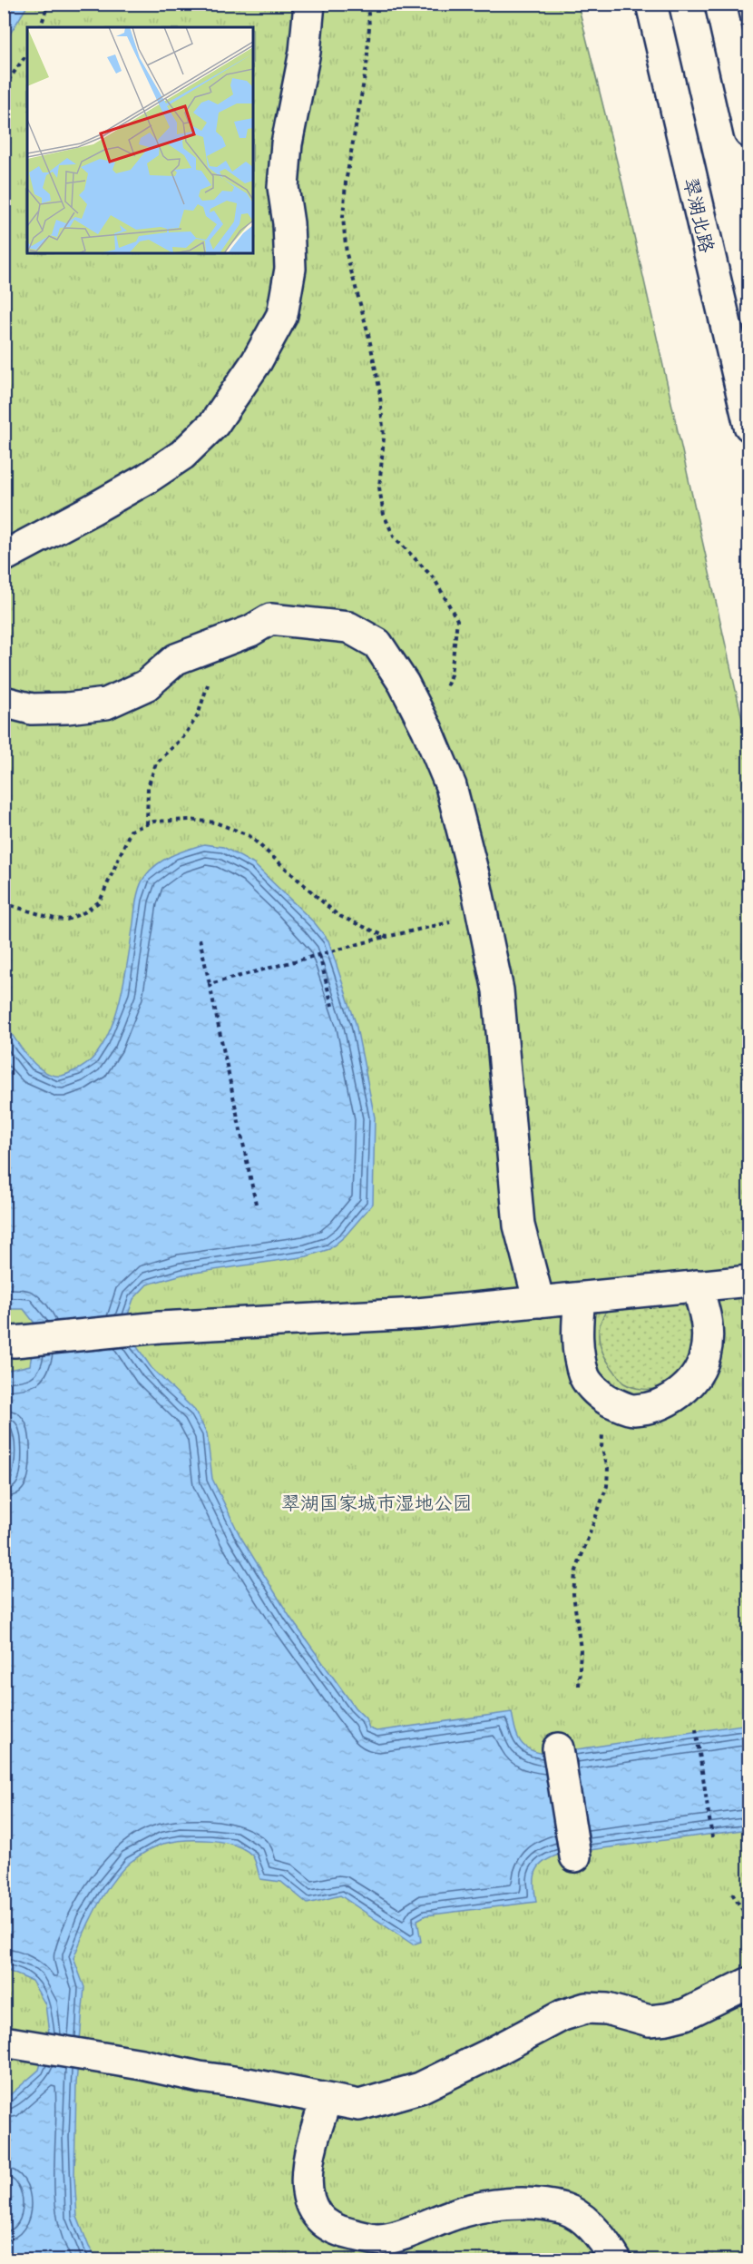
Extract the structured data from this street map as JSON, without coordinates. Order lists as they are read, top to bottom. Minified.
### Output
{"streets":{"street":["翠湖北路"]},"parks":["翠湖国家城市湿地公园"]}
